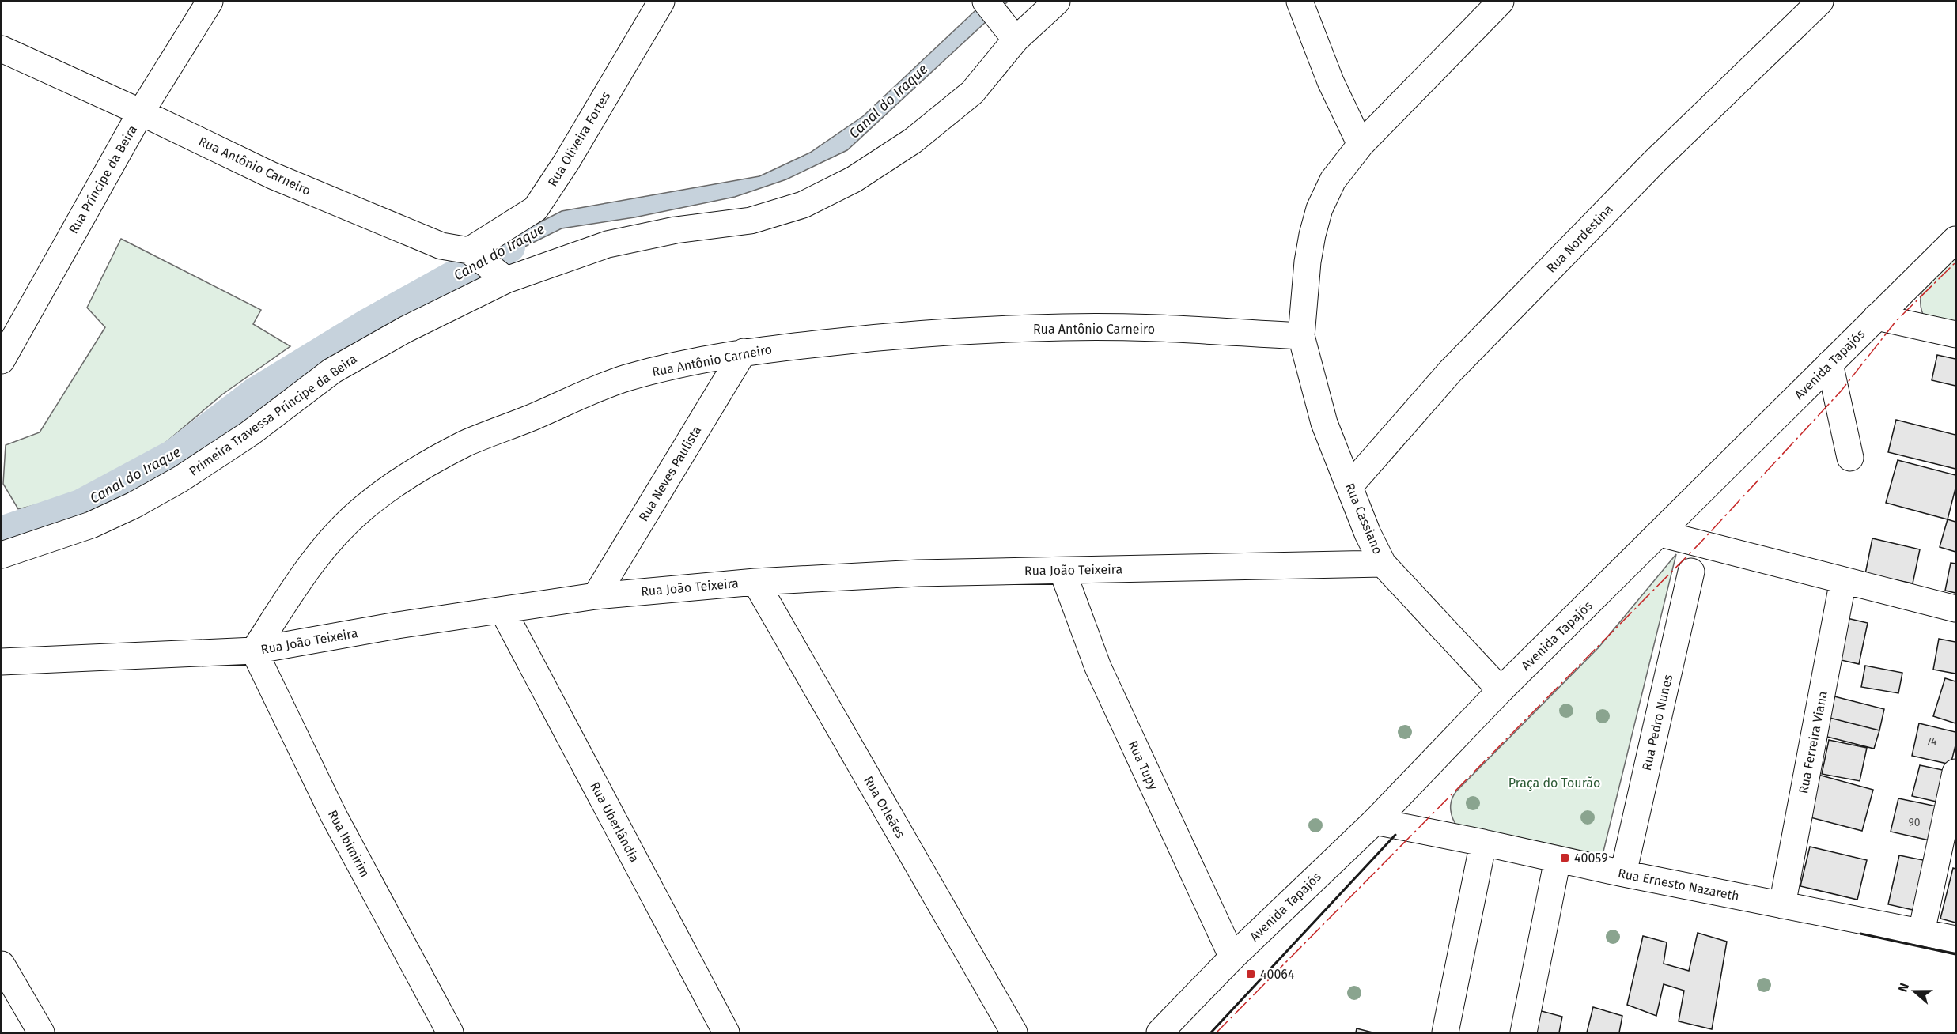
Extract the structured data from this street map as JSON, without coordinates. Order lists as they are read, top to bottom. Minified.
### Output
{"streets":{"street":["Rua Oliveira Fortes","Rua Antônio Carneiro","Rua Príncipe da Beira","Rua Nordestina","Avenida Tapajós","Primeira Travessa Príncipe da Beira","Rua Neves Paulista","Rua Cassiano","Rua João Teixeira","Rua Pedro Nunes","Rua Ferreira Viana","Rua Tupy","Rua Orleães","Rua Uberlândia","Rua Ibimirim","Rua Ernesto Nazareth"]},"crossings":[["Rua Oliveira Fortes","Rua Antônio Carneiro"],["Rua Antônio Carneiro","Rua Príncipe da Beira"],["Rua Antônio Carneiro","Primeira Travessa Príncipe da Beira"],["Rua Antônio Carneiro","Rua Neves Paulista"],["Rua Antônio Carneiro","Rua Cassiano"],["Rua Antônio Carneiro","Rua João Teixeira"],["Rua Antônio Carneiro","Rua Ibimirim"],["Rua Nordestina","Rua Cassiano"],["Avenida Tapajós","Rua Cassiano"],["Avenida Tapajós","Rua Tupy"],["Avenida Tapajós","Rua Ernesto Nazareth"],["Rua Neves Paulista","Rua João Teixeira"],["Rua Cassiano","Rua João Teixeira"],["Rua João Teixeira","Rua Tupy"],["Rua João Teixeira","Rua Orleães"],["Rua João Teixeira","Rua Uberlândia"],["Rua João Teixeira","Rua Ibimirim"],["Rua Pedro Nunes","Rua Ernesto Nazareth"],["Rua Ferreira Viana","Rua Ernesto Nazareth"]],"water":["Canal do Iraque"],"parks":["Praça do Tourão"],"places":{"transit":["40059","40064"]},"house_numbers":["74","90"],"north":"left"}
